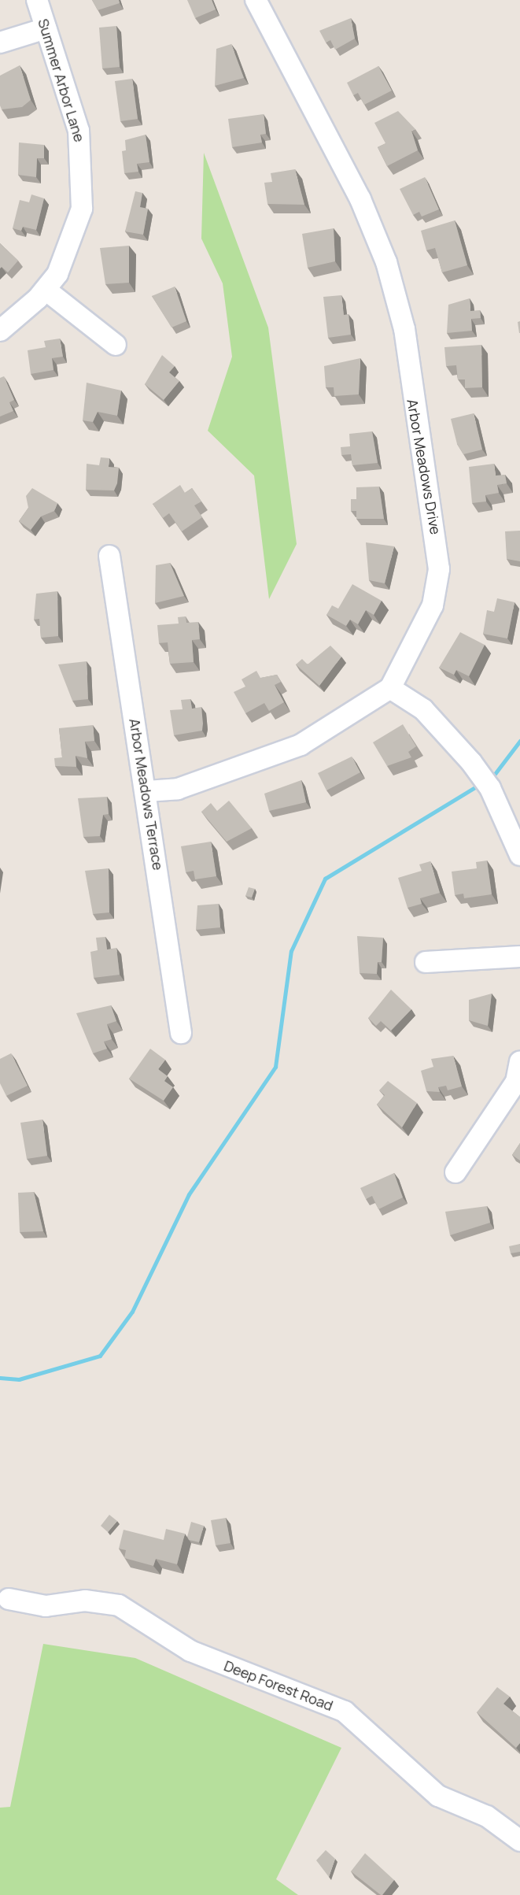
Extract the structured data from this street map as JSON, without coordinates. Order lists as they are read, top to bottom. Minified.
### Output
{"streets":{"street":["Summer Arbor Lane","Arbor Meadows Drive","Arbor Meadows Terrace","Deep Forest Road"]}}
